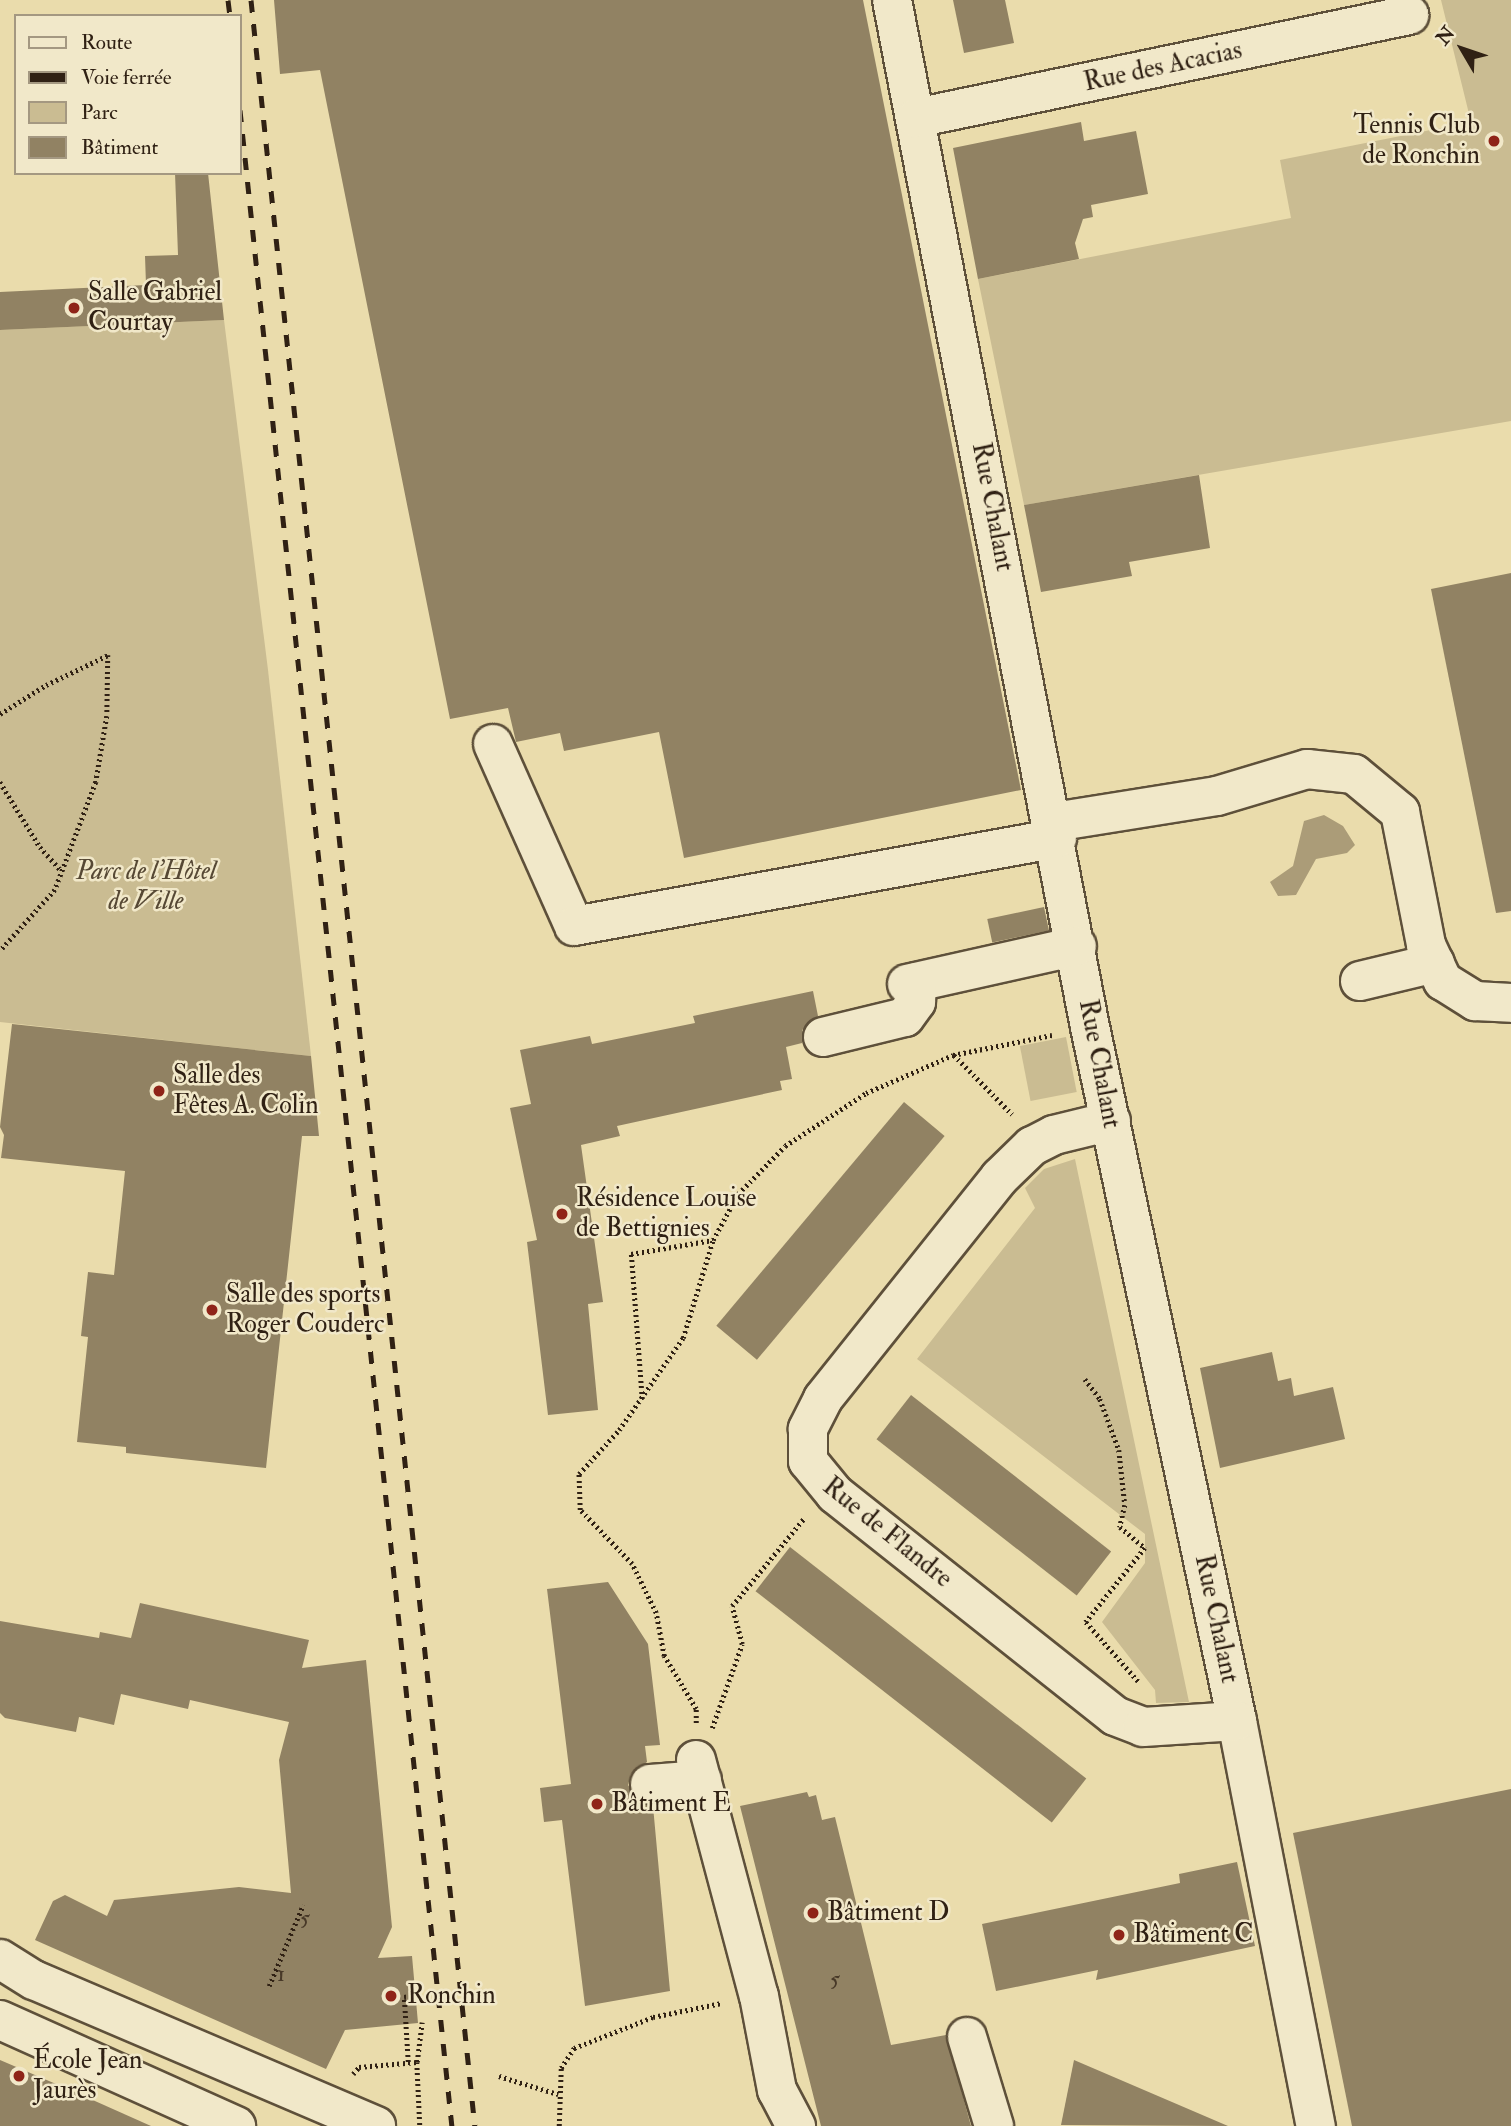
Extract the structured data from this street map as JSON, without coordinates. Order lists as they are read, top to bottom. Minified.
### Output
{"streets":{"street":["Rue des Acacias","Rue Chalant","Rue de Flandre"]},"crossings":[["Rue des Acacias","Rue Chalant"],["Rue Chalant","Rue de Flandre"]],"parks":["Parc de l’Hôtel de Ville"],"places":["Tennis Club de Ronchin","Salle Gabriel Courtay","Salle des Fêtes A. Colin","Résidence Louise de Bettignies","Salle des sports Roger Couderc","Bâtiment E","Bâtiment D","Bâtiment C","Ronchin","École Jean Jaurès"],"house_numbers":["5","1","5"],"legend":["Route","Voie ferrée","Parc","Bâtiment"],"north":"top left"}
